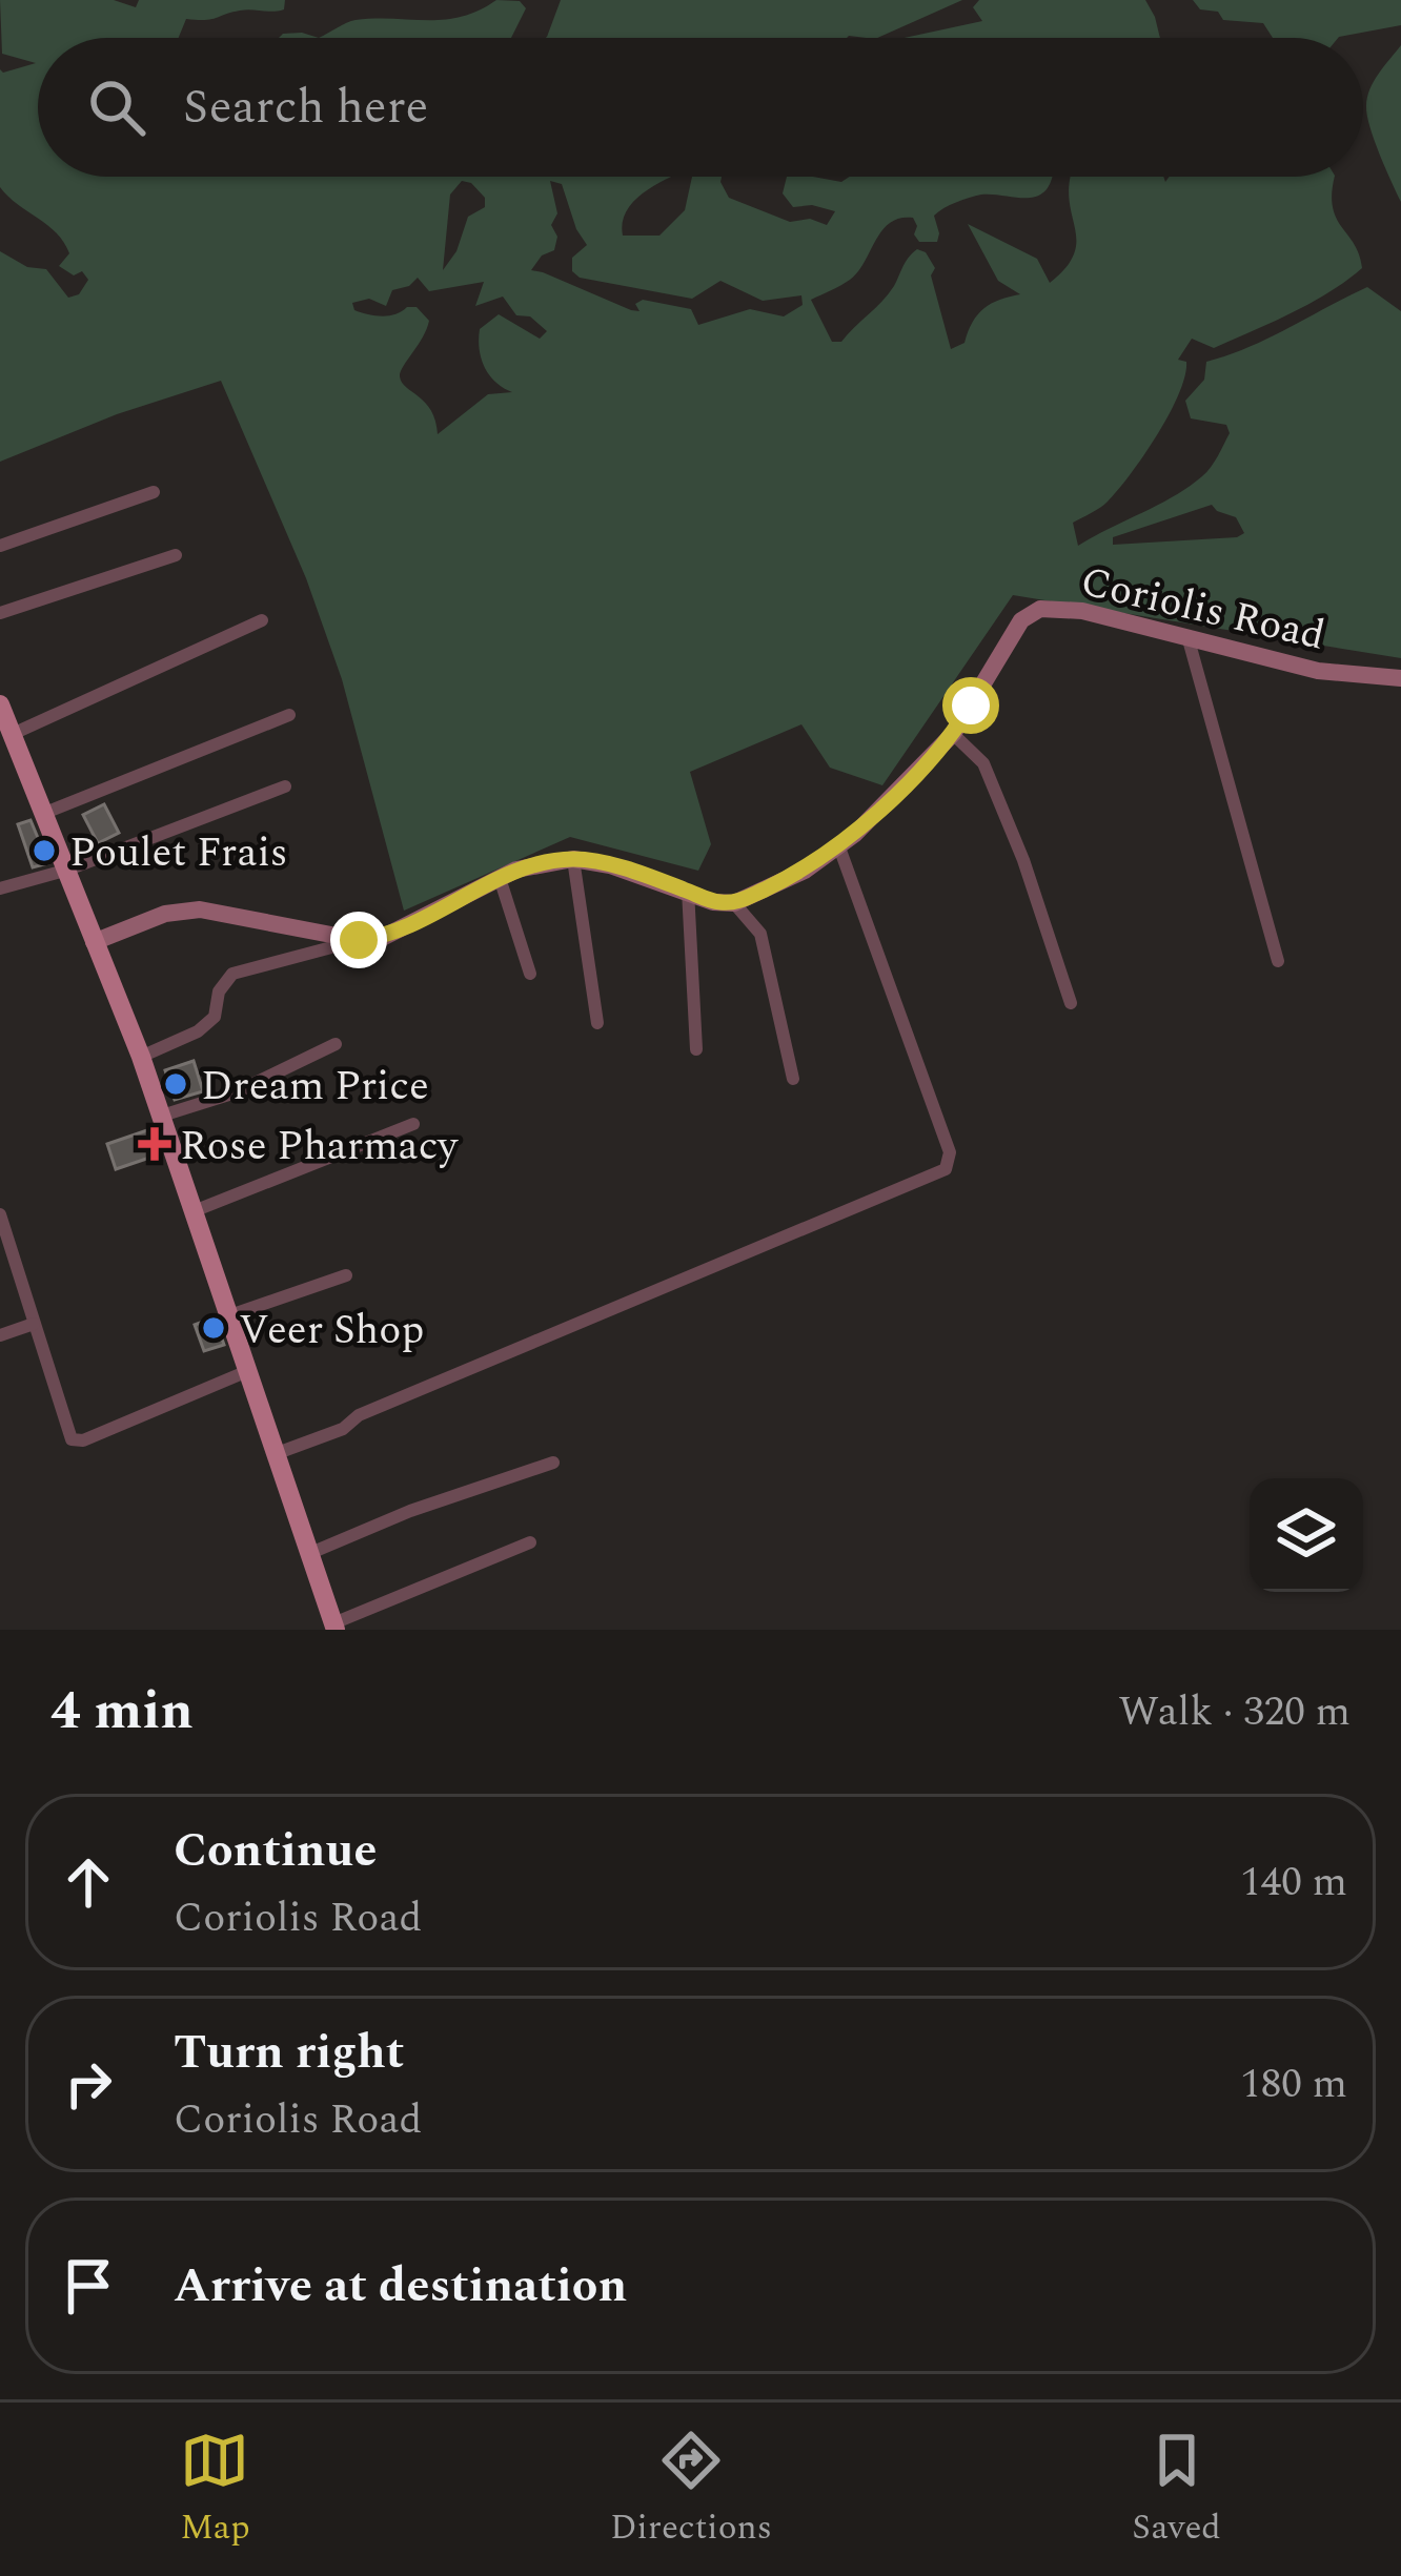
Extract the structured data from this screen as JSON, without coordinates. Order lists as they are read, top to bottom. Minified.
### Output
{"streets":{"main road":["Coriolis Road"]},"places":{"other":["Poulet Frais","Dream Price","Veer Shop"],"health":["Rose Pharmacy"]},"page":{"search":"Search here","heading":["4 min","Walk · 320 m"],"list":[["Continue","Coriolis Road","140 m"],["Turn right","Coriolis Road","180 m"],"Arrive at destination"],"nav":["Map","Directions","Saved"]}}
